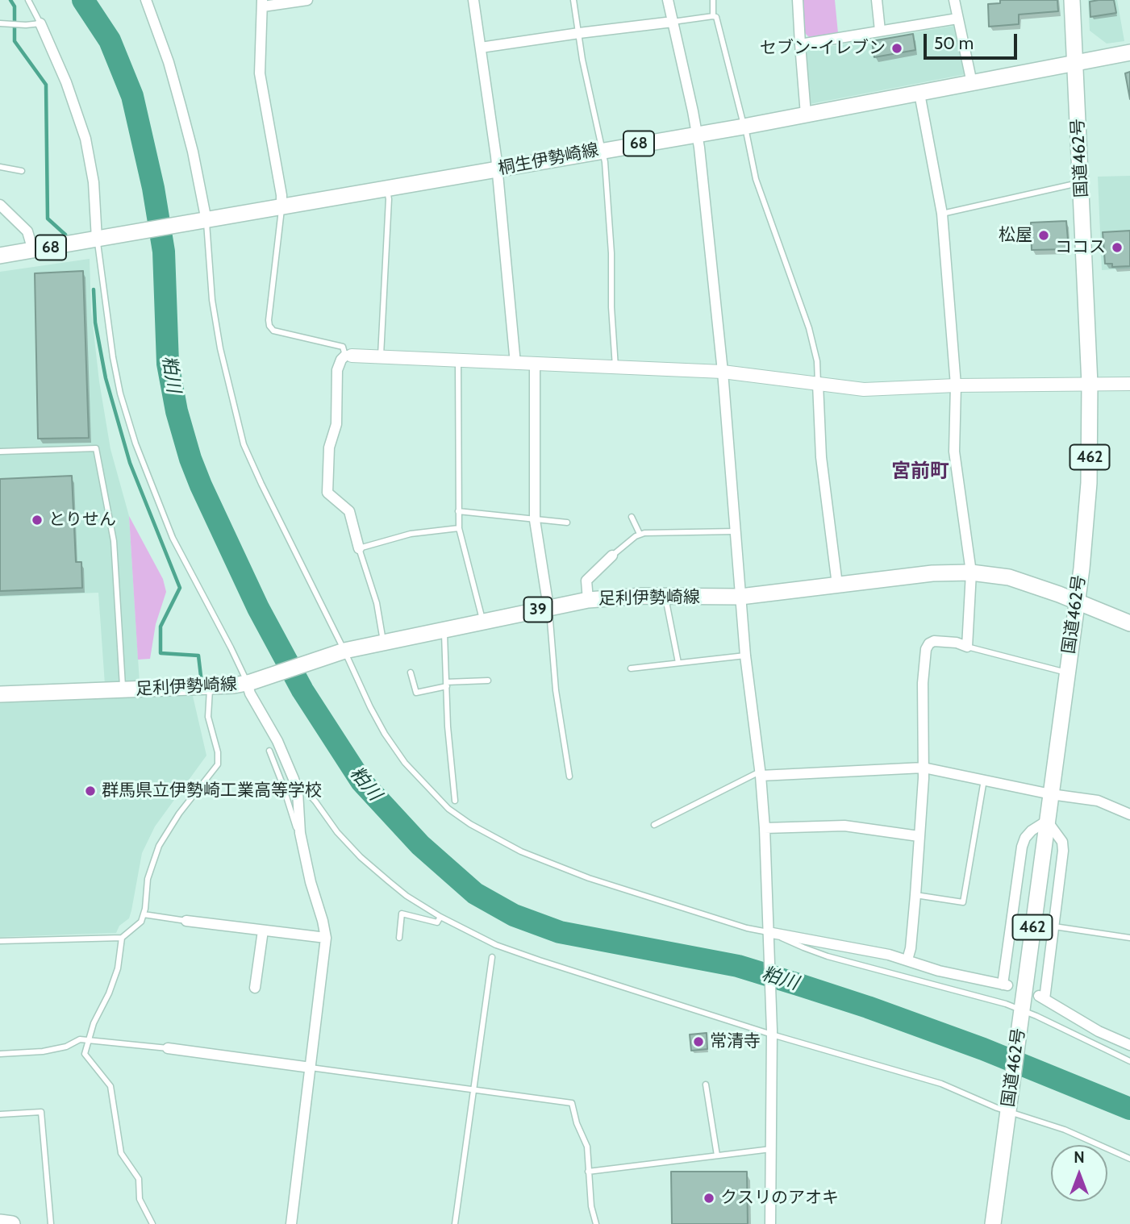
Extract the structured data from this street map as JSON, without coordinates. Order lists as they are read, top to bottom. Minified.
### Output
{"streets":{"main road":["68","国道462号","桐生伊勢崎線","462","足利伊勢崎線","39"]},"crossings":[["国道462号","桐生伊勢崎線"],["国道462号","足利伊勢崎線"]],"districts":["宮前町"],"water":["粕川"],"places":["セブン-イレブン","松屋","ココス","とりせん","群馬県立伊勢崎工業高等学校","常清寺","クスリのアオキ"],"scale_bar":"50 m","north":"top"}
